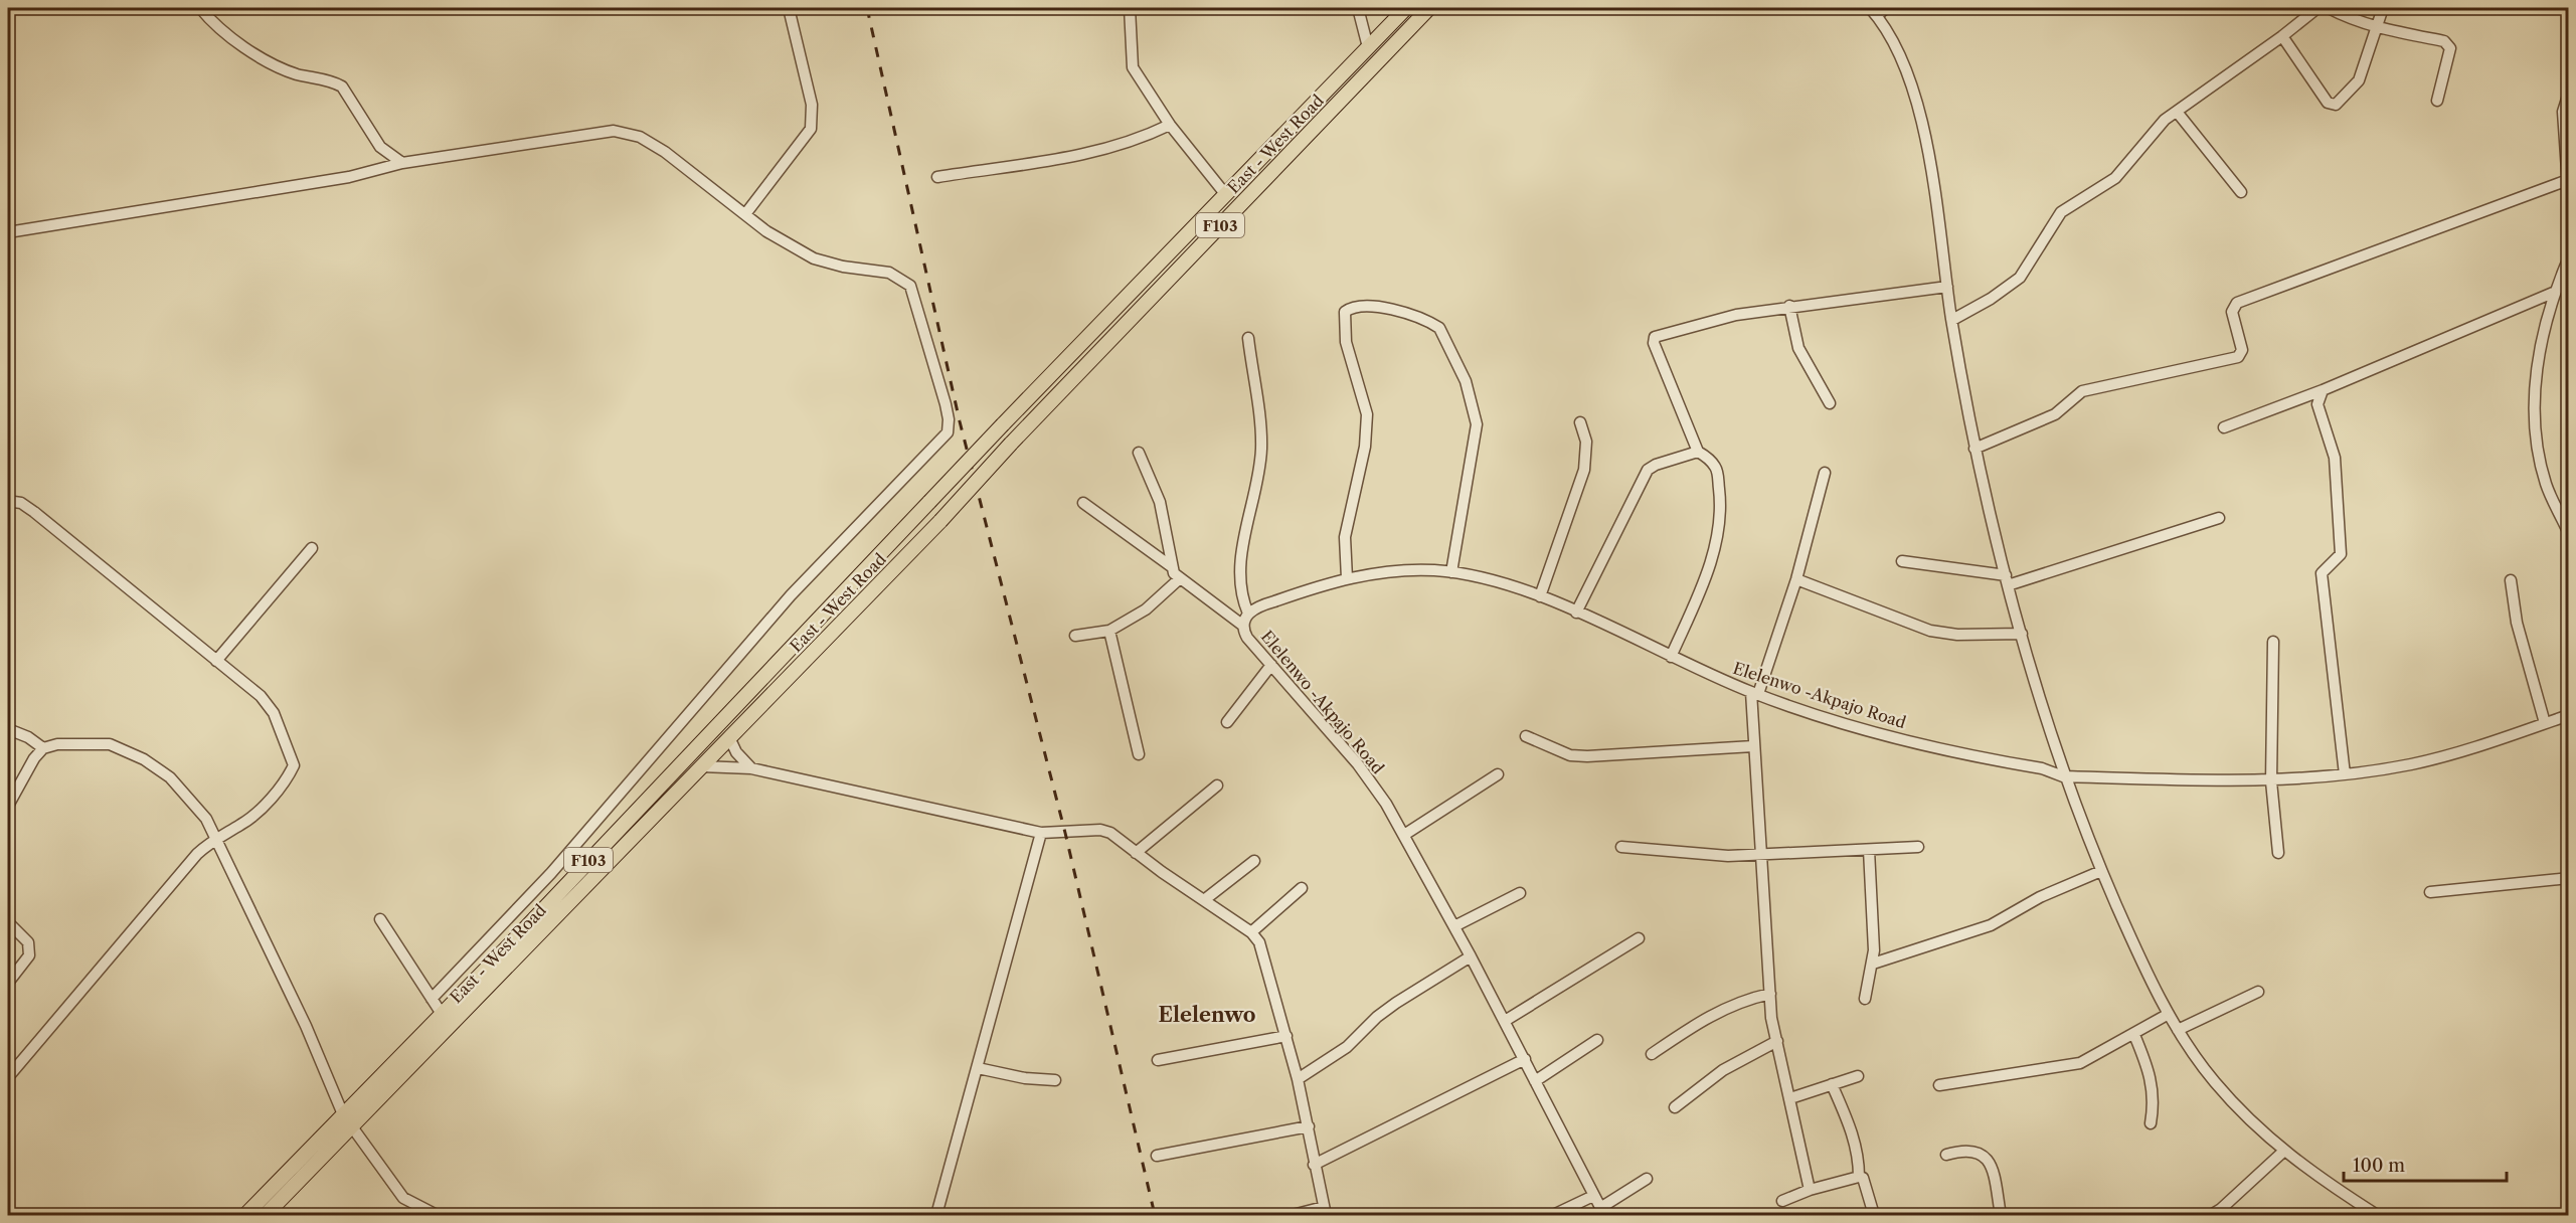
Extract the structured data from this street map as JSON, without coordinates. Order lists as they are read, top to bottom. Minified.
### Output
{"streets":{"main road":["East - West Road","F103"],"street":["Elelenwo -Akpajo Road"]},"districts":["Elelenwo"],"scale_bar":"100 m"}
